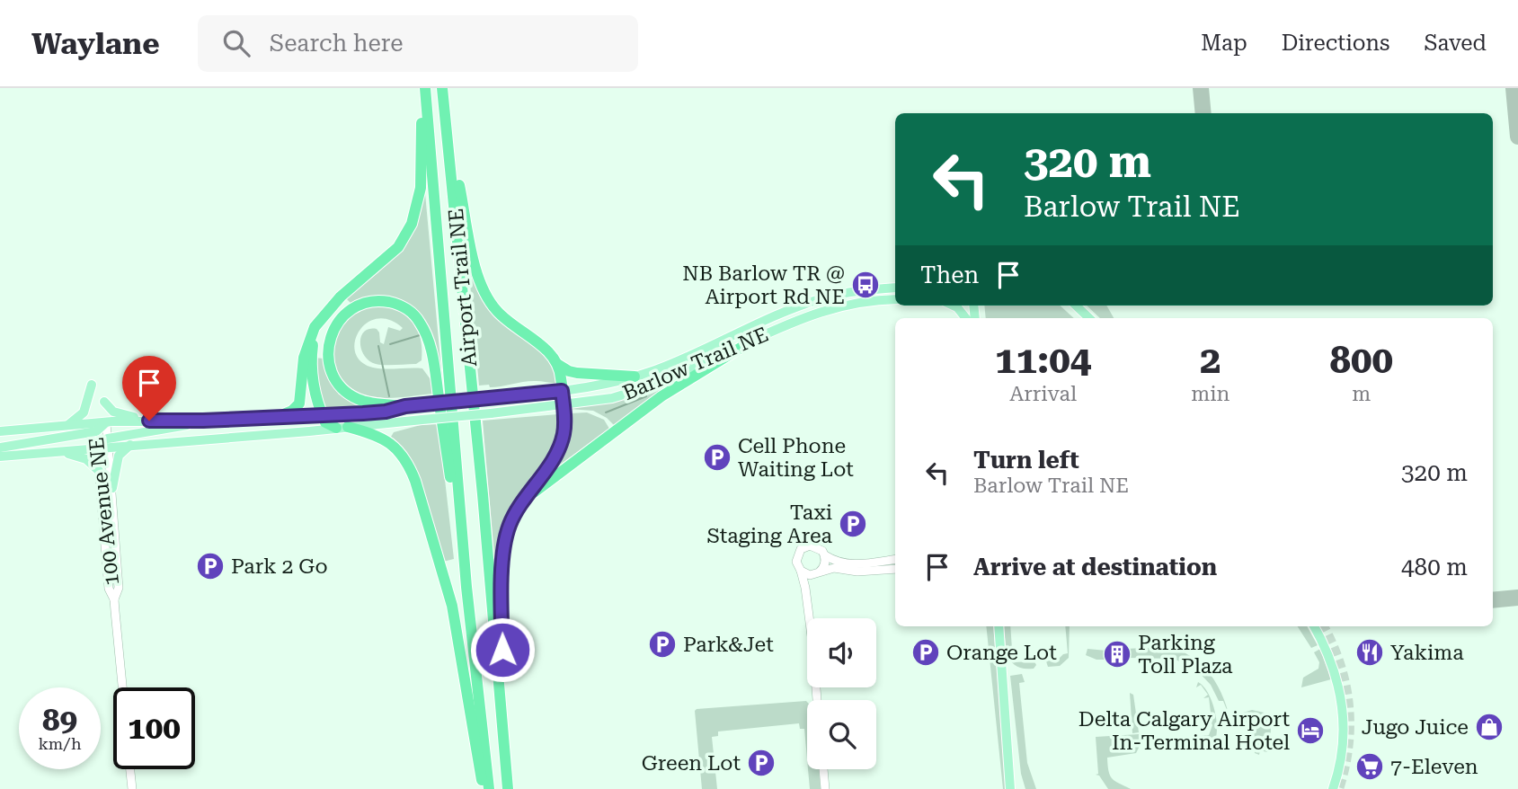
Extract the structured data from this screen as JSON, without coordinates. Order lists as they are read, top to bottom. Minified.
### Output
{"streets":{"highway":["Airport Trail NE"],"main road":["Barlow Trail NE"],"street":["100 Avenue NE"]},"crossings":[["Barlow Trail NE","100 Avenue NE"]],"places":{"bus stop":["NB Barlow TR @ Airport Rd NE"],"parking":["Cell Phone Waiting Lot","Taxi Staging Area","Park 2 Go","Park&Jet","Orange Lot","Green Lot"],"restaurant":["Yakima"],"building":["Parking Toll Plaza"],"shop":["Jugo Juice"],"hotel":["Delta Calgary Airport In-Terminal Hotel"],"supermarket":["7-Eleven"]},"page":{"header":"Waylane","search":"Search here","nav":["Map","Directions","Saved"],"turn":["320 m","Barlow Trail NE"],"then":"Then","eta":["11:04","Arrival","2","min","800","m"],"list":[{"name":"Turn left","note":"Barlow Trail NE","value":"320 m"},{"name":"Arrive at destination","value":"480 m"}],"speed":"89 km/h","limit":"100"}}
